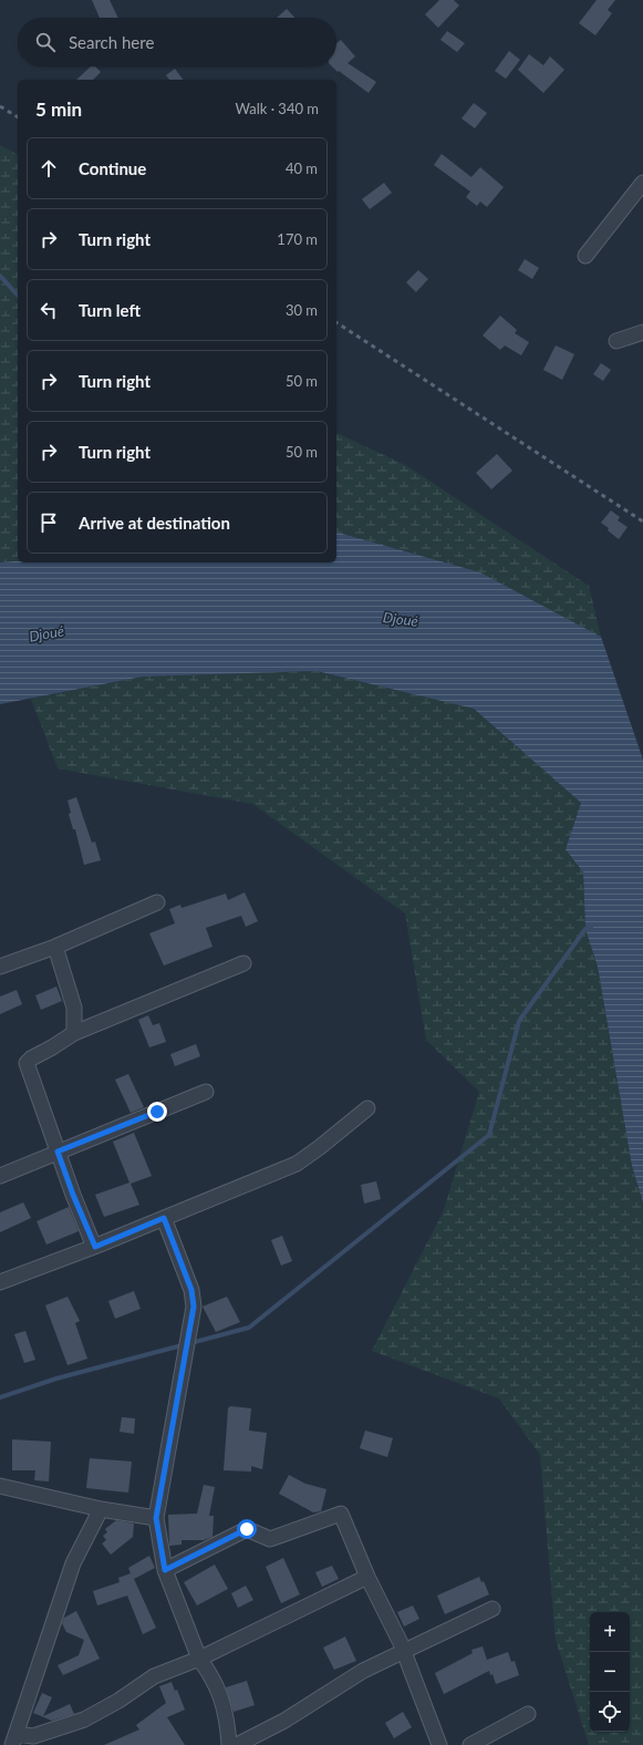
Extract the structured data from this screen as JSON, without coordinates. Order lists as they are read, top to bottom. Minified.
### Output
{"water":["Djoué"],"page":{"search":"Search here","heading":["5 min","Walk · 340 m"],"list":[["Continue","40 m"],["Turn right","170 m"],["Turn left","30 m"],["Turn right","50 m"],["Turn right","50 m"],"Arrive at destination"],"map_buttons":["+","−"]}}
